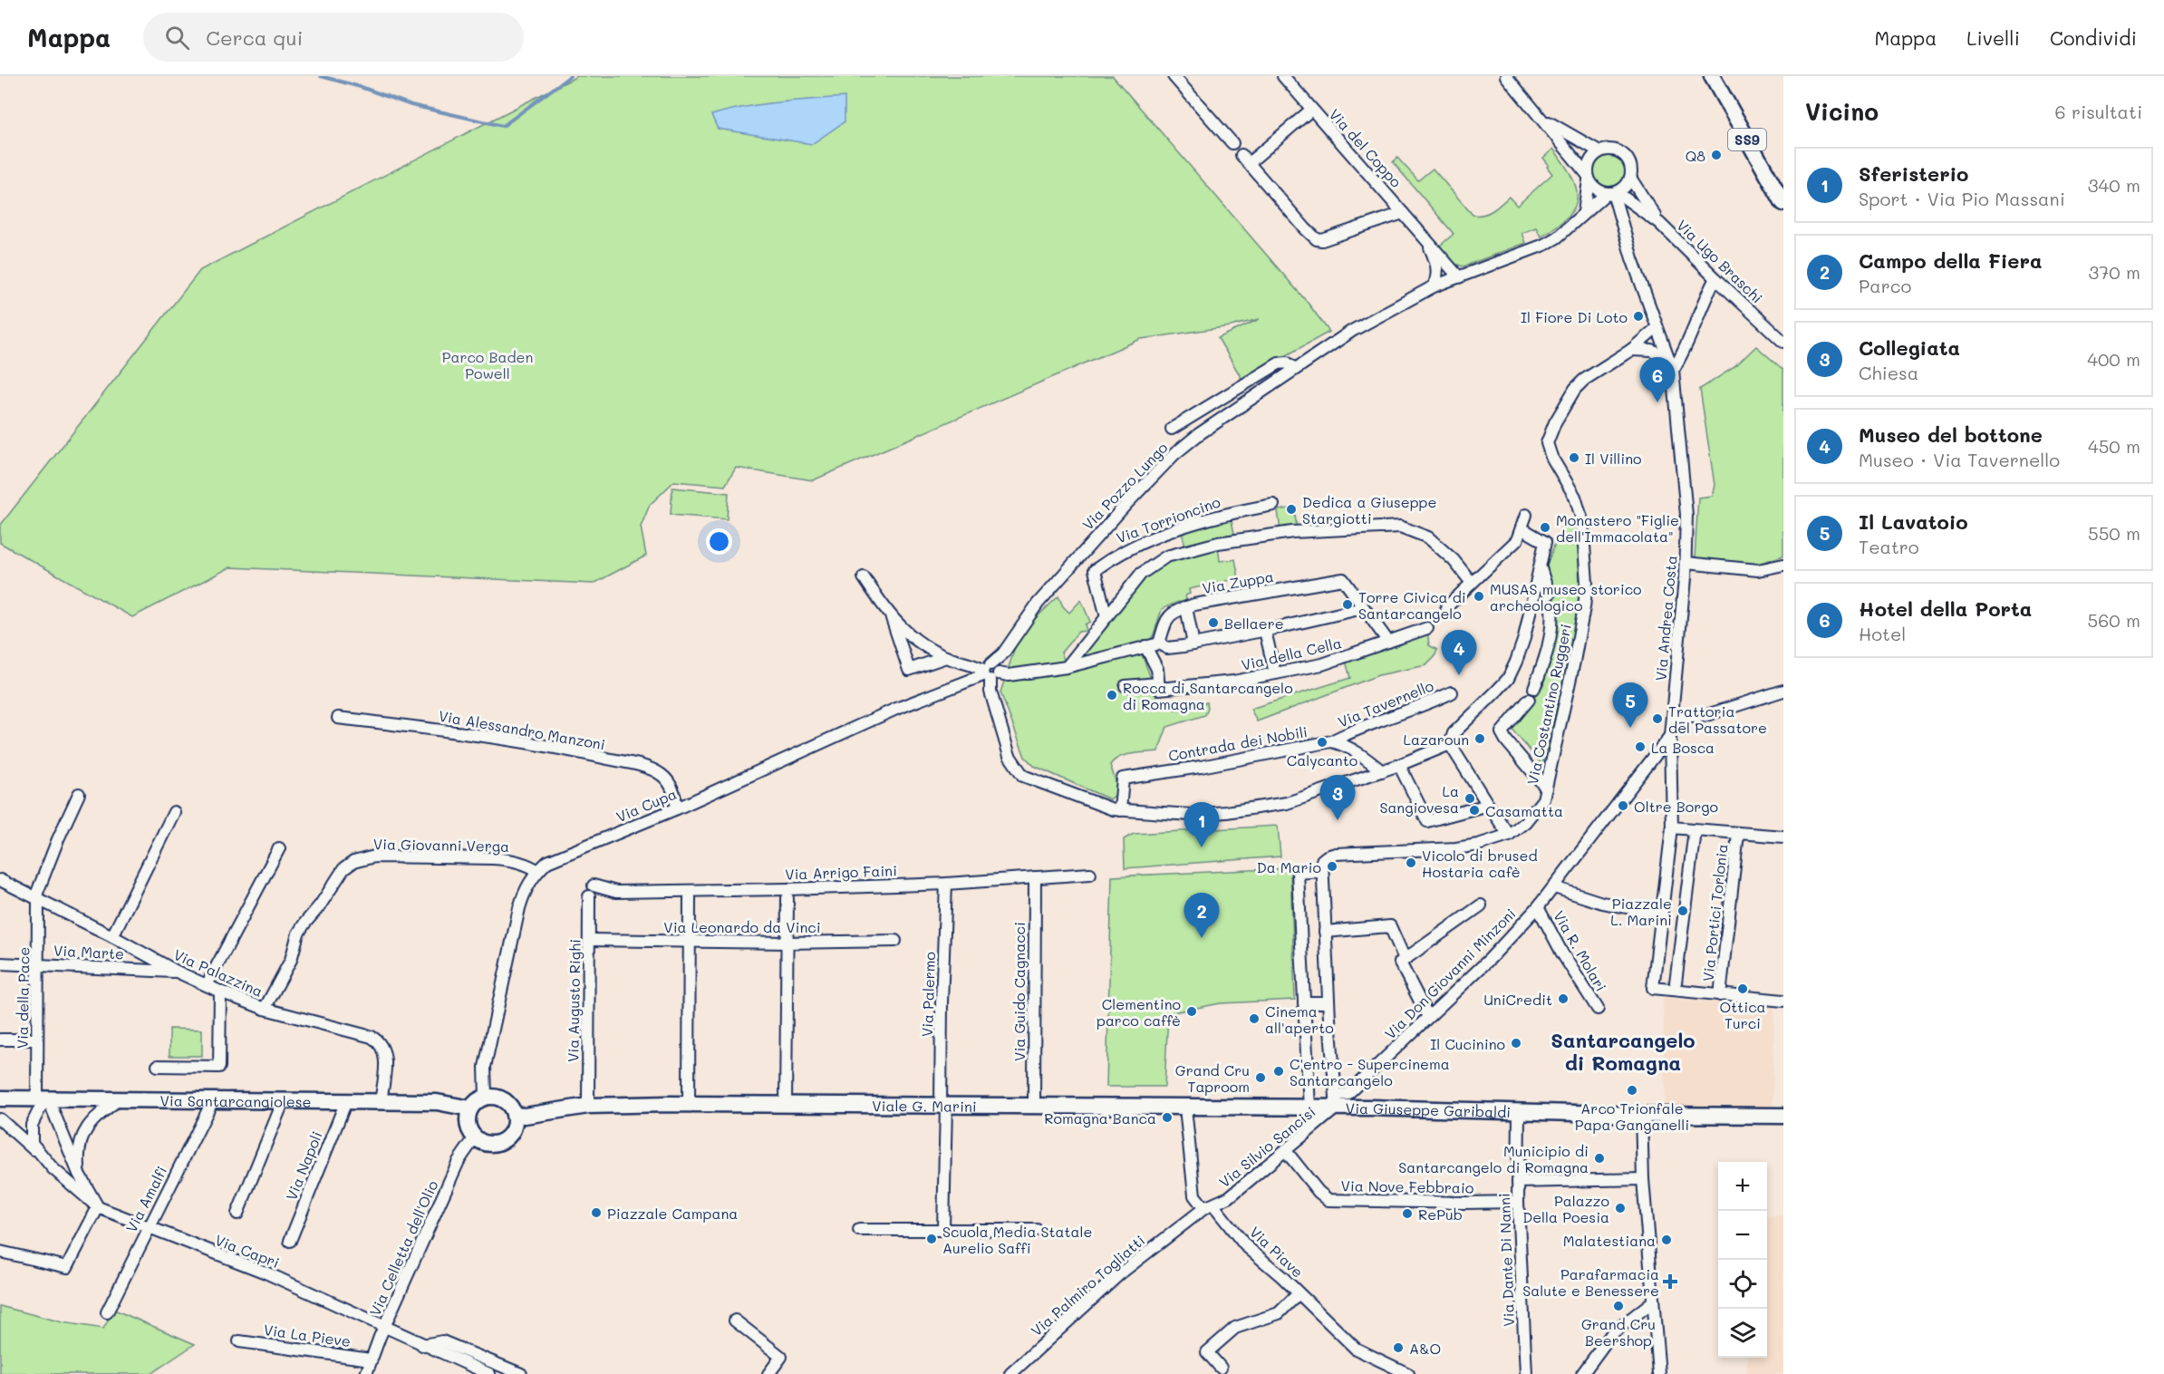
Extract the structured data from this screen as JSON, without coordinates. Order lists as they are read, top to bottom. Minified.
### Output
{"streets":{"main road":["SS9","Via Santarcangiolese","Viale G. Marini","Via Giuseppe Garibaldi"],"street":["Via del Coppo","Via Ugo Braschi","Via Pozzo Lungo","Via Torrioncino","Via Zuppa","Via Andrea Costa","Via della Cella","Via Tavernello","Via Costantino Ruggeri","Via Alessandro Manzoni","Contrada dei Nobili","Via Cupa","Via Giovanni Verga","Via Arrigo Faini","Via Portici Torlonia","Via Leonardo da Vinci","Via R. Molari","Via Marte","Via Palazzina","Via Don Giovanni Minzoni","Via Guido Cagnacci","Via Palermo","Via della Pace","Via Augusto Righi","Via Silvio Sancisi","Via Napoli","Via Nove Febbraio","Via Amalfi","Via Celletta dell'Olio","Via Capri","Via Piave","Via Dante Di Nanni","Via Palmiro Togliatti","Via La Pieve"]},"crossings":[["Via del Coppo","Via Pozzo Lungo"],["Via Ugo Braschi","Via Pozzo Lungo"],["Via Ugo Braschi","Via Andrea Costa"],["Via Pozzo Lungo","Via Andrea Costa"],["Via Pozzo Lungo","Via Cupa"],["Via Andrea Costa","Via Portici Torlonia"],["Via Andrea Costa","Via Don Giovanni Minzoni"],["Via Tavernello","Contrada dei Nobili"],["Via Alessandro Manzoni","Via Cupa"],["Via Cupa","Via Giovanni Verga"],["Via Cupa","Via Santarcangiolese"],["Via Cupa","Viale G. Marini"],["Via Cupa","Via Celletta dell'Olio"],["Via Giovanni Verga","Via Palazzina"],["Via Arrigo Faini","Via Guido Cagnacci"],["Via Arrigo Faini","Via Palermo"],["Via Arrigo Faini","Via Augusto Righi"],["Via Leonardo da Vinci","Via Augusto Righi"],["Via R. Molari","Via Don Giovanni Minzoni"],["Via Marte","Via Palazzina"],["Via Marte","Via della Pace"],["Via Palazzina","Via della Pace"],["Via Palazzina","Via Santarcangiolese"],["Via Don Giovanni Minzoni","Viale G. Marini"],["Via Don Giovanni Minzoni","Via Giuseppe Garibaldi"],["Via Don Giovanni Minzoni","Via Silvio Sancisi"],["Via Guido Cagnacci","Viale G. Marini"],["Via Palermo","Viale G. Marini"],["Via della Pace","Via Santarcangiolese"],["Via della Pace","Via Capri"],["Via Augusto Righi","Viale G. Marini"],["Via Santarcangiolese","Viale G. Marini"],["Via Santarcangiolese","Via Napoli"],["Via Santarcangiolese","Via Amalfi"],["Via Santarcangiolese","Via Celletta dell'Olio"],["Via Santarcangiolese","Via Capri"],["Viale G. Marini","Via Giuseppe Garibaldi"],["Viale G. Marini","Via Silvio Sancisi"],["Viale G. Marini","Via Celletta dell'Olio"],["Viale G. Marini","Via Piave"],["Via Giuseppe Garibaldi","Via Silvio Sancisi"],["Via Giuseppe Garibaldi","Via Dante Di Nanni"],["Via Silvio Sancisi","Via Nove Febbraio"],["Via Silvio Sancisi","Via Piave"],["Via Silvio Sancisi","Via Palmiro Togliatti"],["Via Nove Febbraio","Via Dante Di Nanni"],["Via Amalfi","Via Capri"],["Via Celletta dell'Olio","Via Capri"],["Via Celletta dell'Olio","Via La Pieve"],["Via Piave","Via Palmiro Togliatti"]],"districts":["Santarcangelo di Romagna"],"parks":["Parco Baden Powell"],"places":{"other":["Q8","Il Fiore Di Loto","Il Villino","Dedica a Giuseppe Stargiotti","Monastero \"Figlie dell'Immacolata\"","MUSAS museo storico archeologico","Torre Civica di Santarcangelo","Bellaere","Rocca di Santarcangelo di Romagna","Trattoria del Passatore","Lazaroun","Calycanto","La Bosca","La Sangiovesa","Oltre Borgo","Casamatta","Vicolo di brused Hostaria cafè","Da Mario","Piazzale L. Marini","Ottica Turci","UniCredit","Clementino parco caffè","Cinema all'aperto","Il Cucinino","C'entro - Supercinema Santarcangelo","Grand Cru Taproom","Arco Trionfale Papa Ganganelli","Romagna Banca","Municipio di Santarcangelo di Romagna","Palazzo Della Poesia","Piazzale Campana","RePub","Scuola Media Statale Aurelio Saffi","Malatestiana","Grand Cru Beershop","A&O"],"health":["Parafarmacia Salute e Benessere"]},"page":{"header":"Mappa","search":"Cerca qui","nav":["Mappa","Livelli","Condividi"],"heading":["Vicino","6 risultati"],"list":[{"mark":"1","name":"Sferisterio","note":"Sport · Via Pio Massani","value":"340 m"},{"mark":"2","name":"Campo della Fiera","note":"Parco","value":"370 m"},{"mark":"3","name":"Collegiata","note":"Chiesa","value":"400 m"},{"mark":"4","name":"Museo del bottone","note":"Museo · Via Tavernello","value":"450 m"},{"mark":"5","name":"Il Lavatoio","note":"Teatro","value":"550 m"},{"mark":"6","name":"Hotel della Porta","note":"Hotel","value":"560 m"}],"pins":["6","4","5","3","1","2"],"map_buttons":["+","−"]}}
